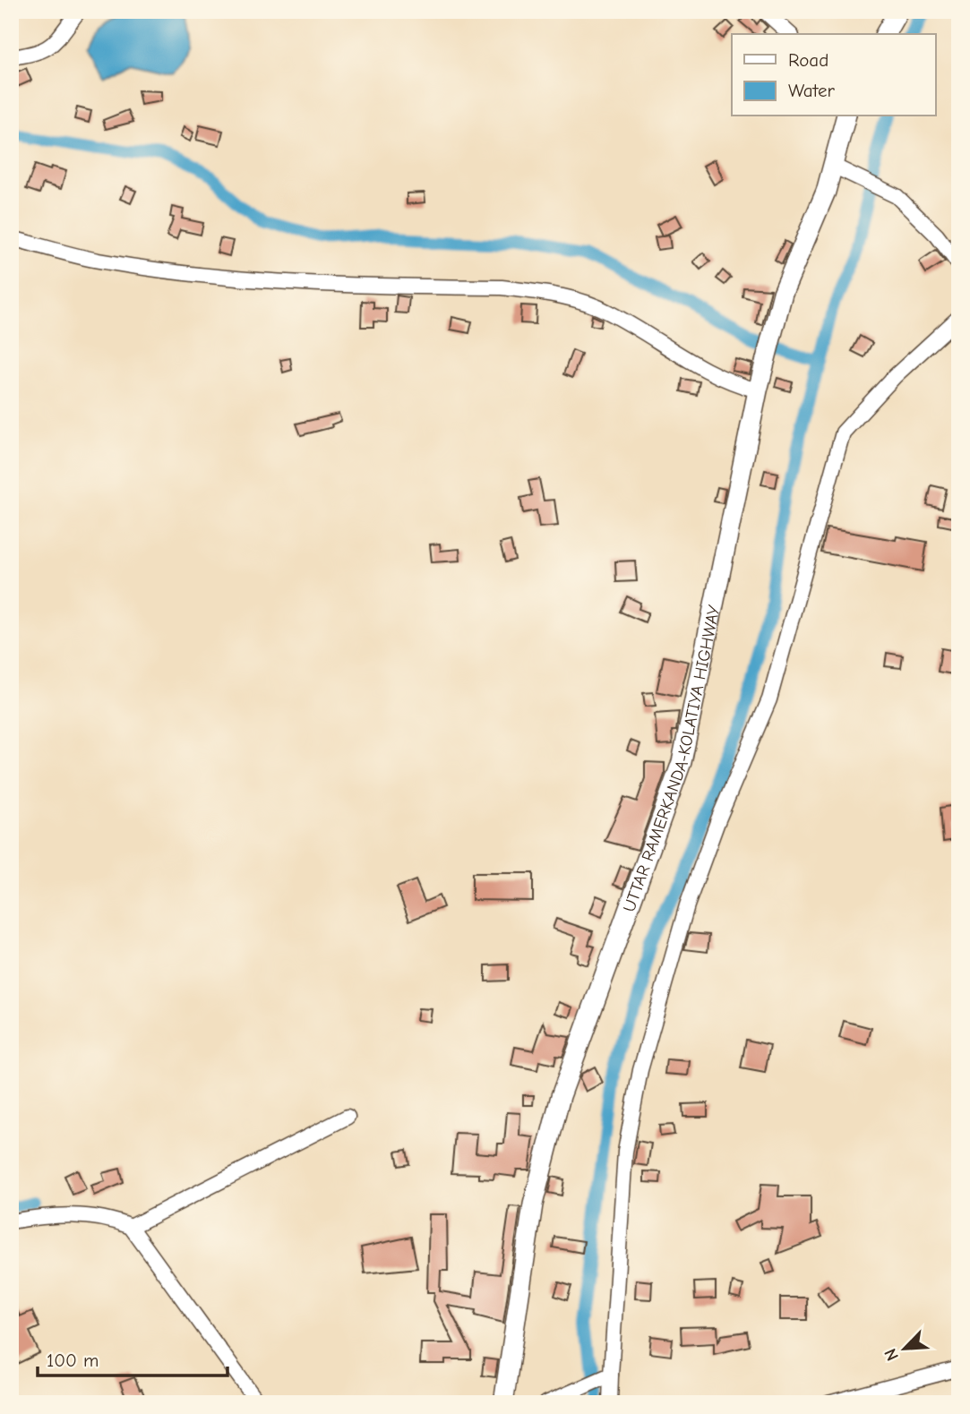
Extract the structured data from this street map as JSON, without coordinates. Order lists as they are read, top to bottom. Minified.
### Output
{"streets":{"street":["UTTAR RAMERKANDA-KOLATIYA HIGHWAY"]},"legend":["Road","Water"],"scale_bar":"100 m","north":"bottom left"}
